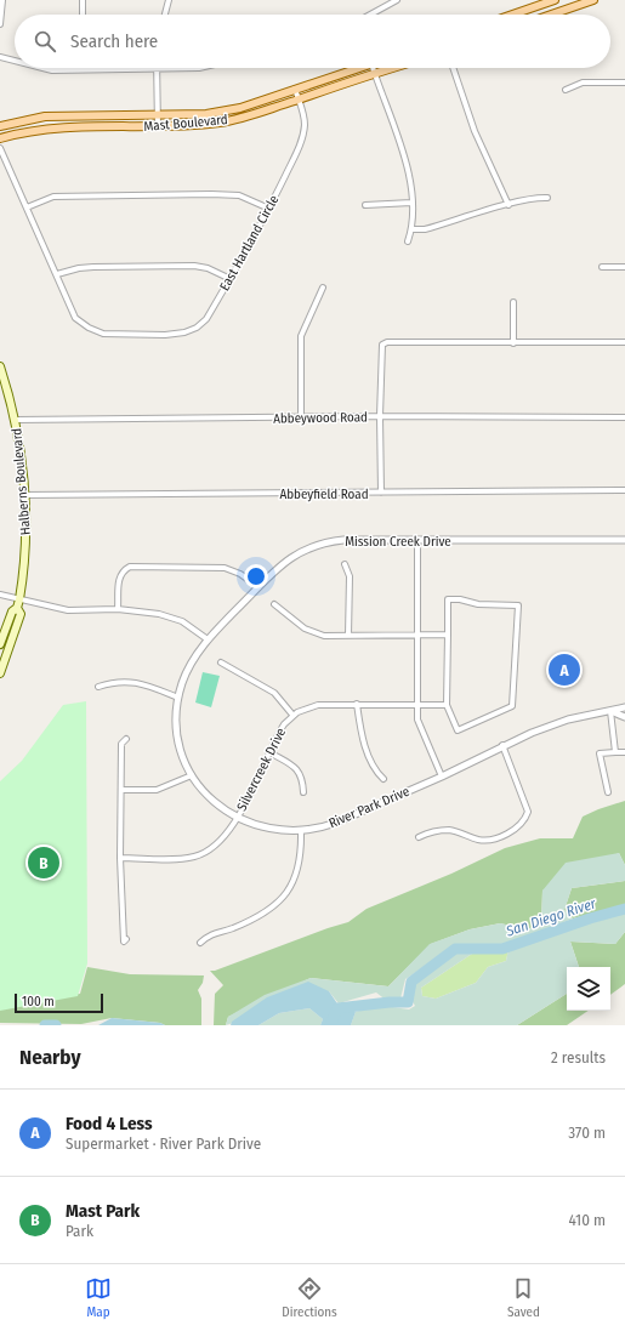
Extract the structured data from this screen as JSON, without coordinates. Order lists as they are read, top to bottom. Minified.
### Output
{"streets":{"main road":["Mast Boulevard","Halberns Boulevard"],"street":["East Hartland Circle","Abbeywood Road","Abbeyfield Road","Mission Creek Drive","Silvercreek Drive","River Park Drive"]},"crossings":[["Mast Boulevard","East Hartland Circle"],["Abbeywood Road","Halberns Boulevard"],["Halberns Boulevard","Abbeyfield Road"],["Mission Creek Drive","River Park Drive"],["Silvercreek Drive","River Park Drive"]],"water":["San Diego River"],"scale_bar":"100 m","page":{"search":"Search here","pins":["A","B"],"scale":"100 m","heading":["Nearby","2 results"],"list":[{"mark":"A","name":"Food 4 Less","note":"Supermarket · River Park Drive","value":"370 m"},{"mark":"B","name":"Mast Park","note":"Park","value":"410 m"}],"nav":["Map","Directions","Saved"]}}
